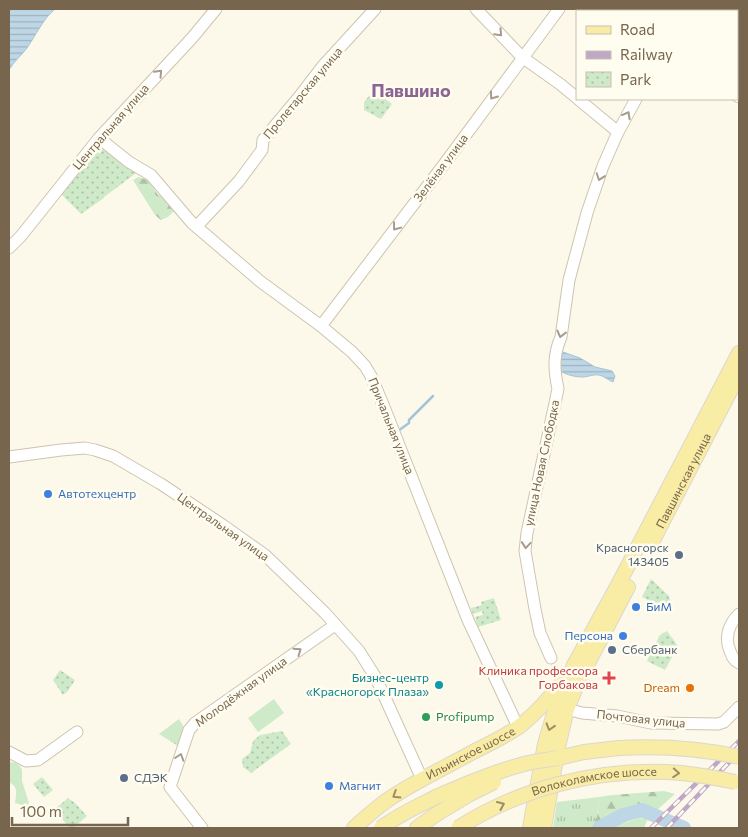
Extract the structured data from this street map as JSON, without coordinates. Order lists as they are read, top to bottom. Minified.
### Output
{"streets":{"main road":["Павшинская улица","Ильинское шоссе","Волоколамское шоссе"],"street":["Пролетарская улица","Центральная улица","Зелёная улица","Причальная улица","улица Новая Слободка","Молодёжная улица","Почтовая улица"]},"crossings":[["Пролетарская улица","Причальная улица"],["Центральная улица","Причальная улица"],["Центральная улица","Молодёжная улица"],["Центральная улица","Ильинское шоссе"],["Зелёная улица","Причальная улица"],["Причальная улица","Ильинское шоссе"],["Павшинская улица","Почтовая улица"],["Павшинская улица","Ильинское шоссе"]],"one_way":["Зелёная улица","улица Новая Слободка","Молодёжная улица"],"districts":["Павшино"],"places":{"other":["Автотехцентр","Красногорск 143405","БиМ","Персона","Сбербанк","Бизнес-центр «Красногорск Плаза»","Dream","Profipump","СДЭК","Магнит"],"health":["Клиника профессора Горбакова"]},"legend":["Road","Railway","Park"],"scale_bar":"100 m"}
